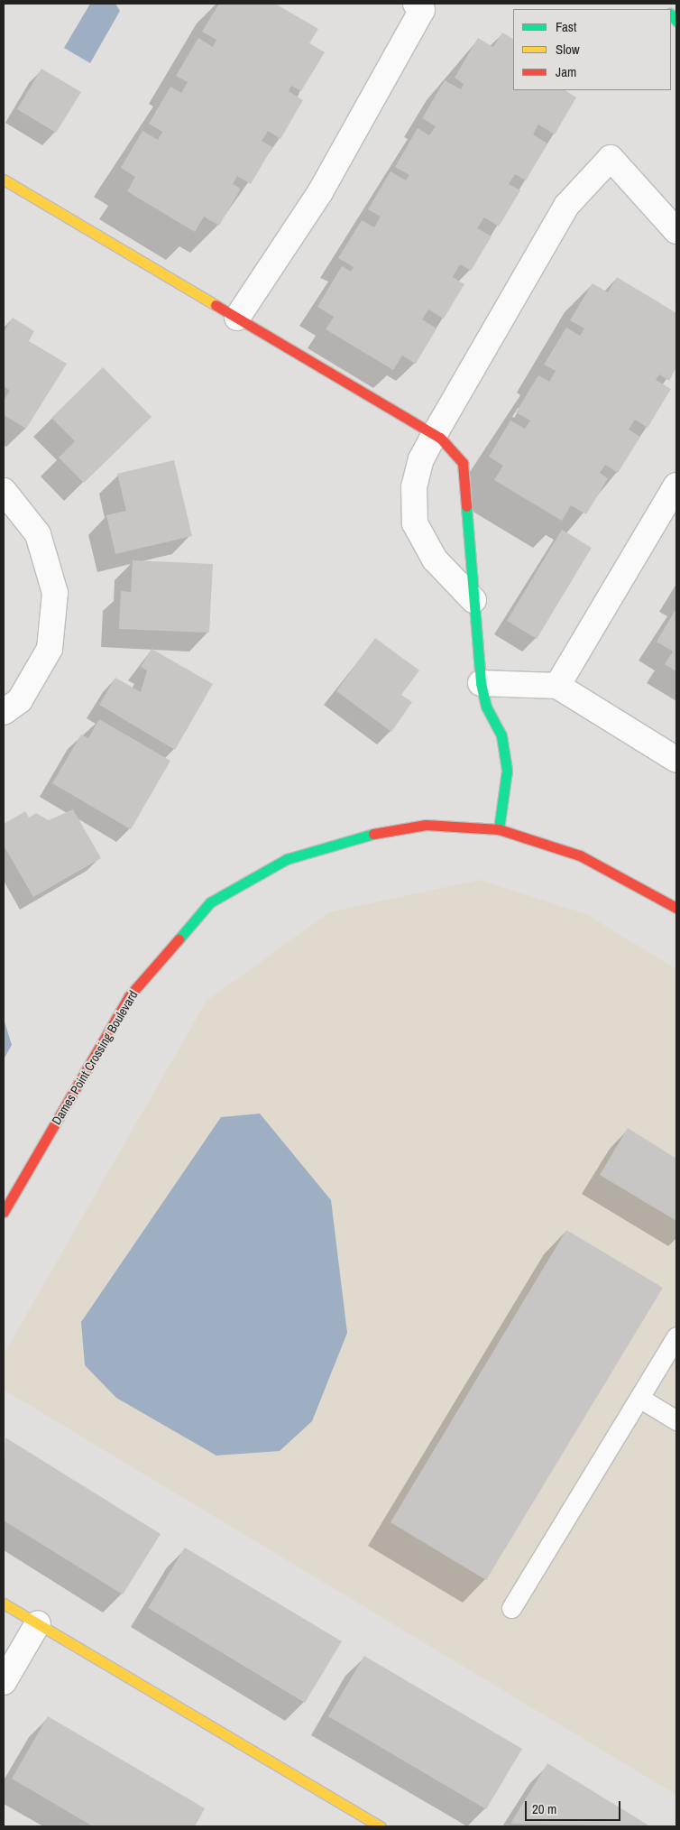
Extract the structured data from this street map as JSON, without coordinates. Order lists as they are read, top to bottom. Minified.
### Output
{"streets":{"main road":["Dames Point Crossing Boulevard"]},"legend":["Fast","Slow","Jam"],"scale_bar":"20 m"}
